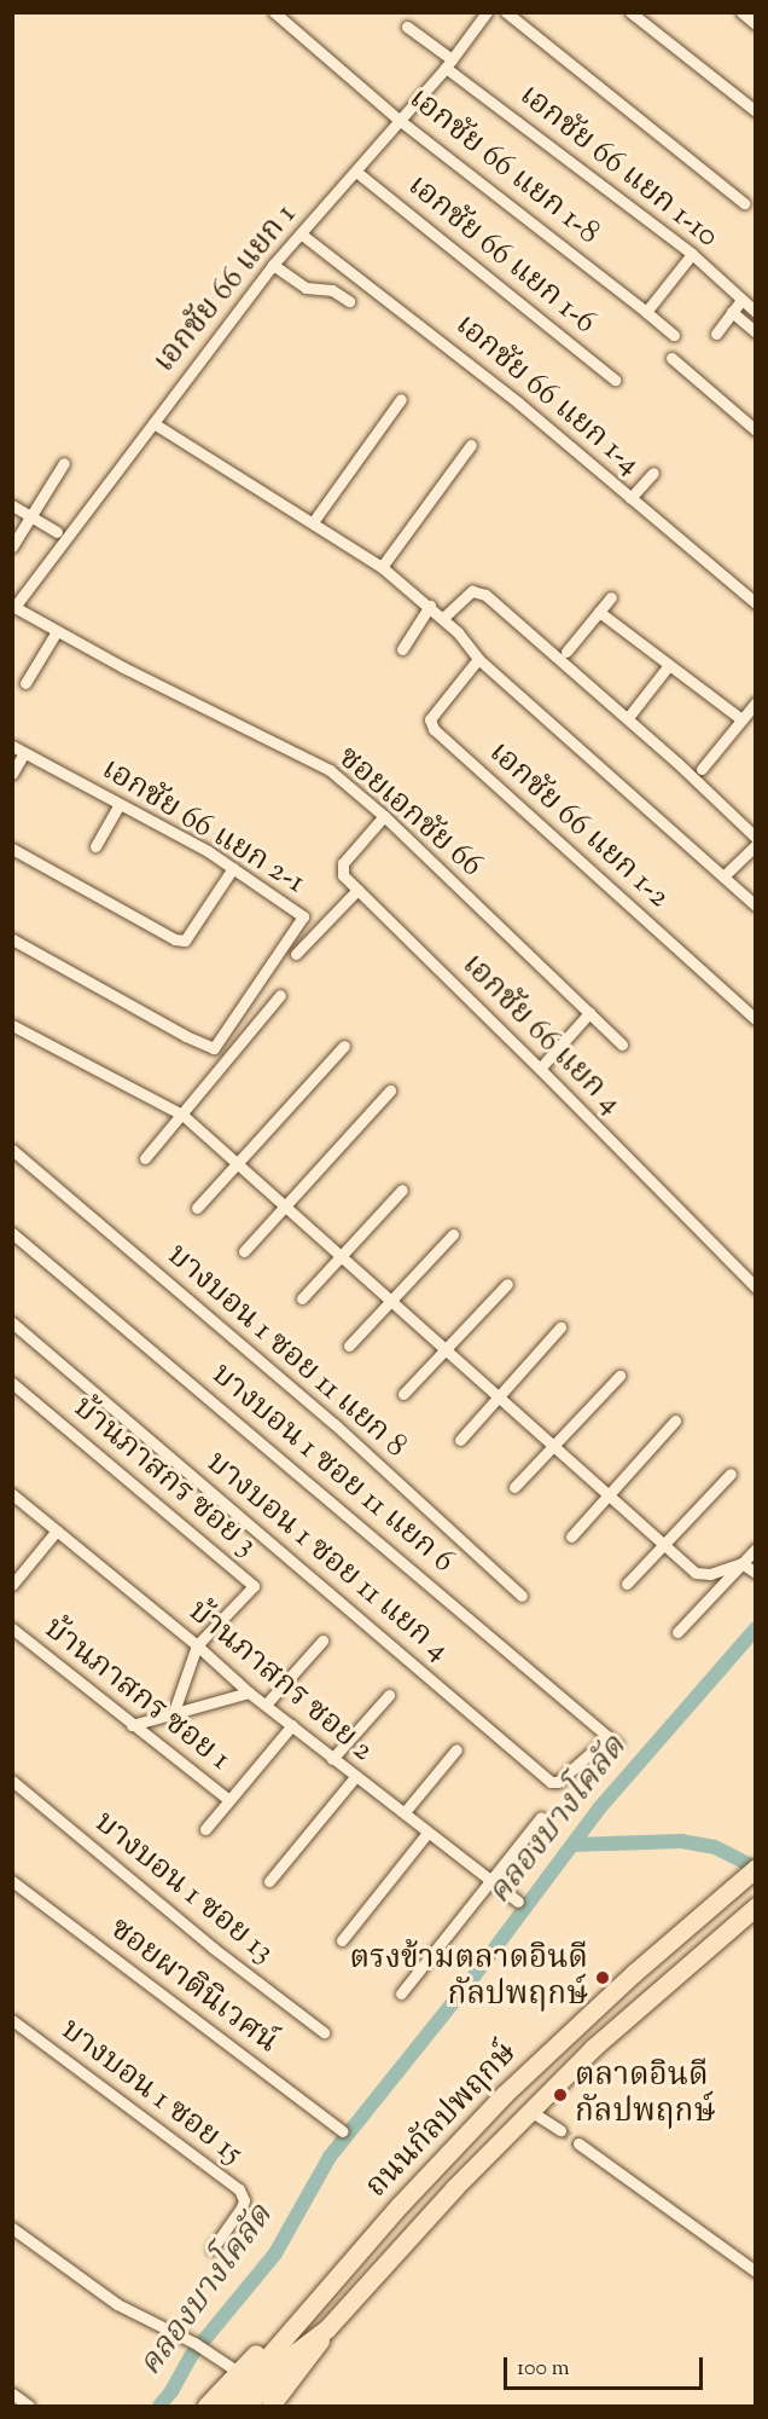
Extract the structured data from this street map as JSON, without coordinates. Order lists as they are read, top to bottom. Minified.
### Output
{"streets":{"main road":["ถนนกัลปพฤกษ์"],"street":["เอกชัย 66 แยก 1-8","เอกชัย 66 แยก 1-10","เอกชัย 66 แยก 1-6","เอกชัย 66 แยก 1","เอกชัย 66 แยก 1-4","ซอยเอกชัย 66","เอกชัย 66 แยก 1-2","เอกชัย 66 แยก 2-1","เอกชัย 66 แยก 4","บางบอน 1 ซอย 11 แยก 8","บางบอน 1 ซอย 11 แยก 6","บ้านภาสกร ซอย 3","บางบอน 1 ซอย 11 แยก 4","บ้านภาสกร ซอย 2","บ้านภาสกร ซอย 1","บางบอน 1 ซอย 13","ซอยผาตินิเวศน์","บางบอน 1 ซอย 15"]},"crossings":[["เอกชัย 66 แยก 1-8","เอกชัย 66 แยก 1"],["เอกชัย 66 แยก 1-10","เอกชัย 66 แยก 1"],["เอกชัย 66 แยก 1-6","เอกชัย 66 แยก 1"],["เอกชัย 66 แยก 1","เอกชัย 66 แยก 1-4"],["เอกชัย 66 แยก 1","ซอยเอกชัย 66"],["เอกชัย 66 แยก 1","เอกชัย 66 แยก 1-2"],["ซอยเอกชัย 66","เอกชัย 66 แยก 4"],["บางบอน 1 ซอย 11 แยก 6","บางบอน 1 ซอย 11 แยก 4"],["บ้านภาสกร ซอย 3","บ้านภาสกร ซอย 2"]],"water":["คลองบางโคลัด"],"places":["ตรงข้ามตลาดอินดี กัลปพฤกษ์","ตลาดอินดี กัลปพฤกษ์"],"scale_bar":"100 m"}
